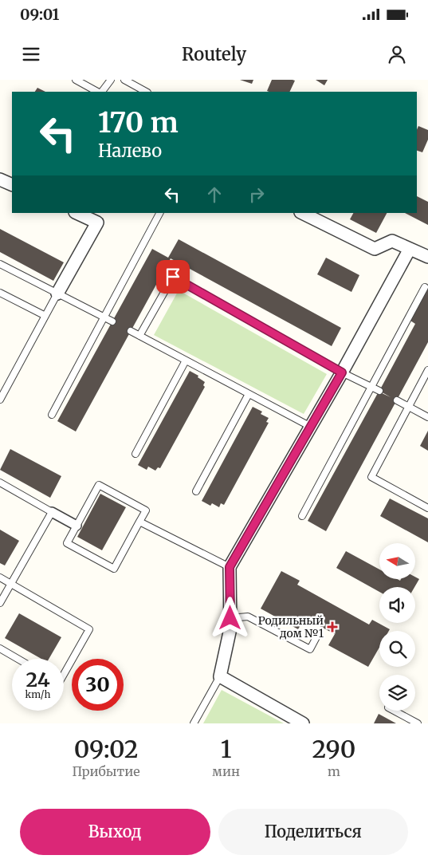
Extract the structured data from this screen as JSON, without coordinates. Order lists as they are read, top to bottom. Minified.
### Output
{"places":{"health":["Родильный дом №1"]},"north":"left","page":{"status":"09:01","header":"Routely","turn":["170 m","Налево"],"speed":"24 km/h","limit":"30","eta":["09:02","Прибытие","1","мин","290","m"],"buttons":["Выход","Поделиться"]}}
